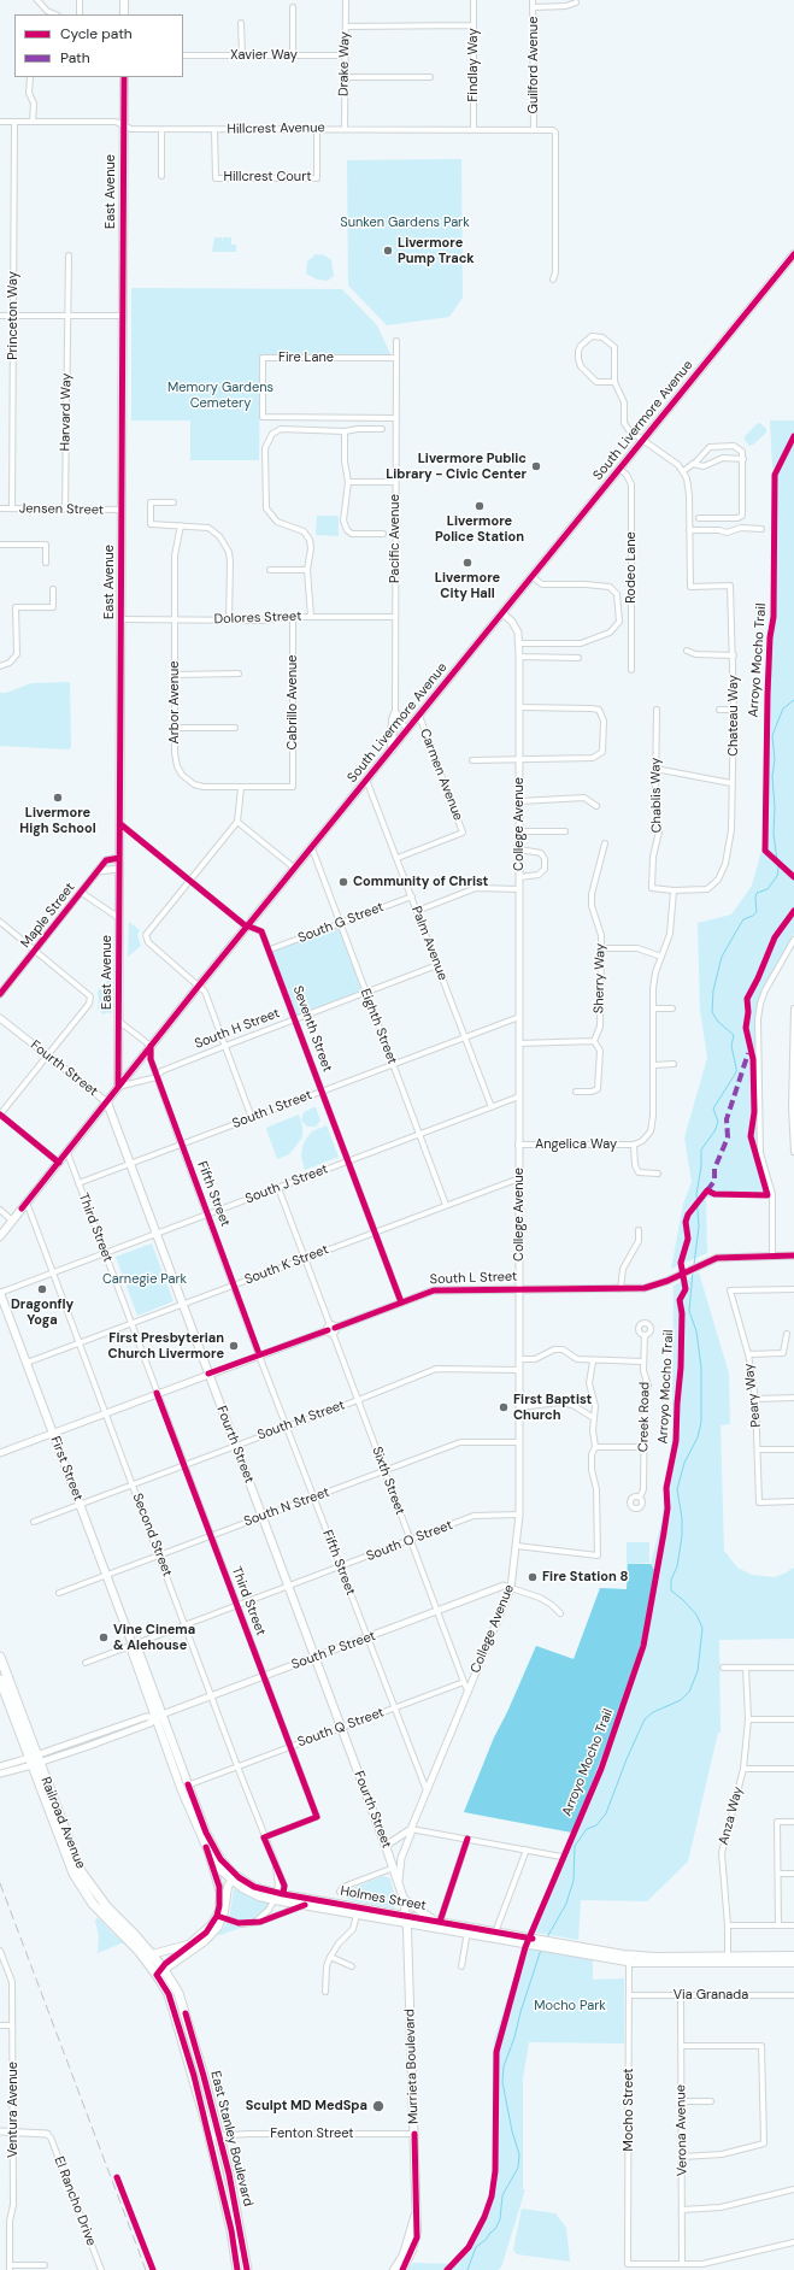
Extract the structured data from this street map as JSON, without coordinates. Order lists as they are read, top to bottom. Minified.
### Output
{"streets":{"main road":["East Avenue","South Livermore Avenue","Fourth Street","First Street","Railroad Avenue","Holmes Street","Murrieta Boulevard","East Stanley Boulevard"],"street":["Xavier Way","Drake Way","Findlay Way","Guilford Avenue","Hillcrest Avenue","Hillcrest Court","Princeton Way","Fire Lane","Harvard Way","Jensen Street","Pacific Avenue","Rodeo Lane","Dolores Street","Arbor Avenue","Cabrillo Avenue","Chateau Way","Carmen Avenue","Chablis Way","College Avenue","Maple Street","South G Street","Palm Avenue","Sherry Way","Eighth Street","South H Street","Seventh Street","South I Street","Angelica Way","South J Street","Fifth Street","Third Street","South K Street","South L Street","Peary Way","Creek Road","South M Street","Sixth Street","South N Street","Second Street","South O Street","South P Street","South Q Street","Anza Way","Via Granada","Ventura Avenue","Mocho Street","Verona Avenue","Fenton Street","El Rancho Drive"],"cycle path":["Arroyo Mocho Trail"]},"crossings":[["Xavier Way","Drake Way"],["Drake Way","Hillcrest Avenue"],["Findlay Way","Hillcrest Avenue"],["Guilford Avenue","Hillcrest Avenue"],["Hillcrest Avenue","Hillcrest Court"],["Hillcrest Avenue","East Avenue"],["Hillcrest Avenue","Princeton Way"],["East Avenue","South Livermore Avenue"],["East Avenue","Jensen Street"],["East Avenue","Dolores Street"],["East Avenue","Maple Street"],["East Avenue","South H Street"],["East Avenue","Seventh Street"],["Princeton Way","Jensen Street"],["Fire Lane","Pacific Avenue"],["Harvard Way","Jensen Street"],["South Livermore Avenue","Rodeo Lane"],["South Livermore Avenue","Carmen Avenue"],["South Livermore Avenue","College Avenue"],["South Livermore Avenue","Palm Avenue"],["South Livermore Avenue","Eighth Street"],["South Livermore Avenue","South H Street"],["South Livermore Avenue","Seventh Street"],["South Livermore Avenue","Fourth Street"],["South Livermore Avenue","Fifth Street"],["South Livermore Avenue","Third Street"],["South Livermore Avenue","Second Street"],["Pacific Avenue","Dolores Street"],["Dolores Street","Arbor Avenue"],["Dolores Street","Cabrillo Avenue"],["Arbor Avenue","Cabrillo Avenue"],["Chateau Way","Chablis Way"],["Carmen Avenue","Palm Avenue"],["College Avenue","Fourth Street"],["College Avenue","South I Street"],["College Avenue","Angelica Way"],["College Avenue","South J Street"],["College Avenue","Fifth Street"],["College Avenue","South K Street"],["College Avenue","South L Street"],["College Avenue","South M Street"],["College Avenue","South N Street"],["College Avenue","South O Street"],["College Avenue","South P Street"],["South G Street","Palm Avenue"],["South G Street","Eighth Street"],["South G Street","Seventh Street"],["Palm Avenue","South H Street"],["Palm Avenue","South I Street"],["Palm Avenue","South J Street"],["Eighth Street","South H Street"],["Eighth Street","South I Street"],["Eighth Street","South J Street"],["Eighth Street","South K Street"],["South H Street","Seventh Street"],["South H Street","Fifth Street"],["Seventh Street","South I Street"],["Seventh Street","South J Street"],["Seventh Street","South K Street"],["Seventh Street","South L Street"],["Fourth Street","South I Street"],["Fourth Street","South J Street"],["Fourth Street","South K Street"],["Fourth Street","South L Street"],["Fourth Street","South M Street"],["Fourth Street","South N Street"],["Fourth Street","South O Street"],["Fourth Street","South P Street"],["Fourth Street","South Q Street"],["Fourth Street","Holmes Street"],["Fourth Street","Murrieta Boulevard"],["South I Street","Fifth Street"],["South I Street","Third Street"],["South J Street","Fifth Street"],["South J Street","Third Street"],["South J Street","First Street"],["South J Street","Sixth Street"],["South J Street","Second Street"],["Fifth Street","South K Street"],["Fifth Street","South L Street"],["Fifth Street","South M Street"],["Fifth Street","South N Street"],["Fifth Street","South O Street"],["Fifth Street","South P Street"],["Fifth Street","South Q Street"],["Third Street","South K Street"],["Third Street","South L Street"],["Third Street","South M Street"],["Third Street","South N Street"],["Third Street","Second Street"],["Third Street","South O Street"],["Third Street","South P Street"],["Third Street","South Q Street"],["South K Street","First Street"],["South K Street","Sixth Street"],["South K Street","Second Street"],["South L Street","First Street"],["South L Street","Sixth Street"],["South L Street","Second Street"],["South M Street","First Street"],["South M Street","Sixth Street"],["South M Street","Second Street"],["First Street","South N Street"],["First Street","South O Street"],["First Street","South P Street"],["First Street","South Q Street"],["First Street","Holmes Street"],["Sixth Street","South N Street"],["Sixth Street","South O Street"],["Sixth Street","South P Street"],["Sixth Street","South Q Street"],["South N Street","Second Street"],["Second Street","South O Street"],["Second Street","South P Street"],["Second Street","South Q Street"],["Second Street","Holmes Street"],["South P Street","Railroad Avenue"],["Anza Way","Holmes Street"],["Railroad Avenue","East Stanley Boulevard"],["Holmes Street","Murrieta Boulevard"],["Holmes Street","Mocho Street"],["Via Granada","Mocho Street"],["Via Granada","Verona Avenue"],["Murrieta Boulevard","Fenton Street"],["Mocho Street","Verona Avenue"],["Fenton Street","East Stanley Boulevard"]],"parks":["Sunken Gardens Park","Memory Gardens Cemetery","Carnegie Park","Mocho Park"],"places":["Livermore Pump Track","Livermore Public Library - Civic Center","Livermore Police Station","Livermore City Hall","Livermore High School","Community of Christ","Dragonfly Yoga","First Presbyterian Church Livermore","First Baptist Church","Fire Station 8","Vine Cinema & Alehouse","Sculpt MD MedSpa"],"legend":["Cycle path","Path"]}
